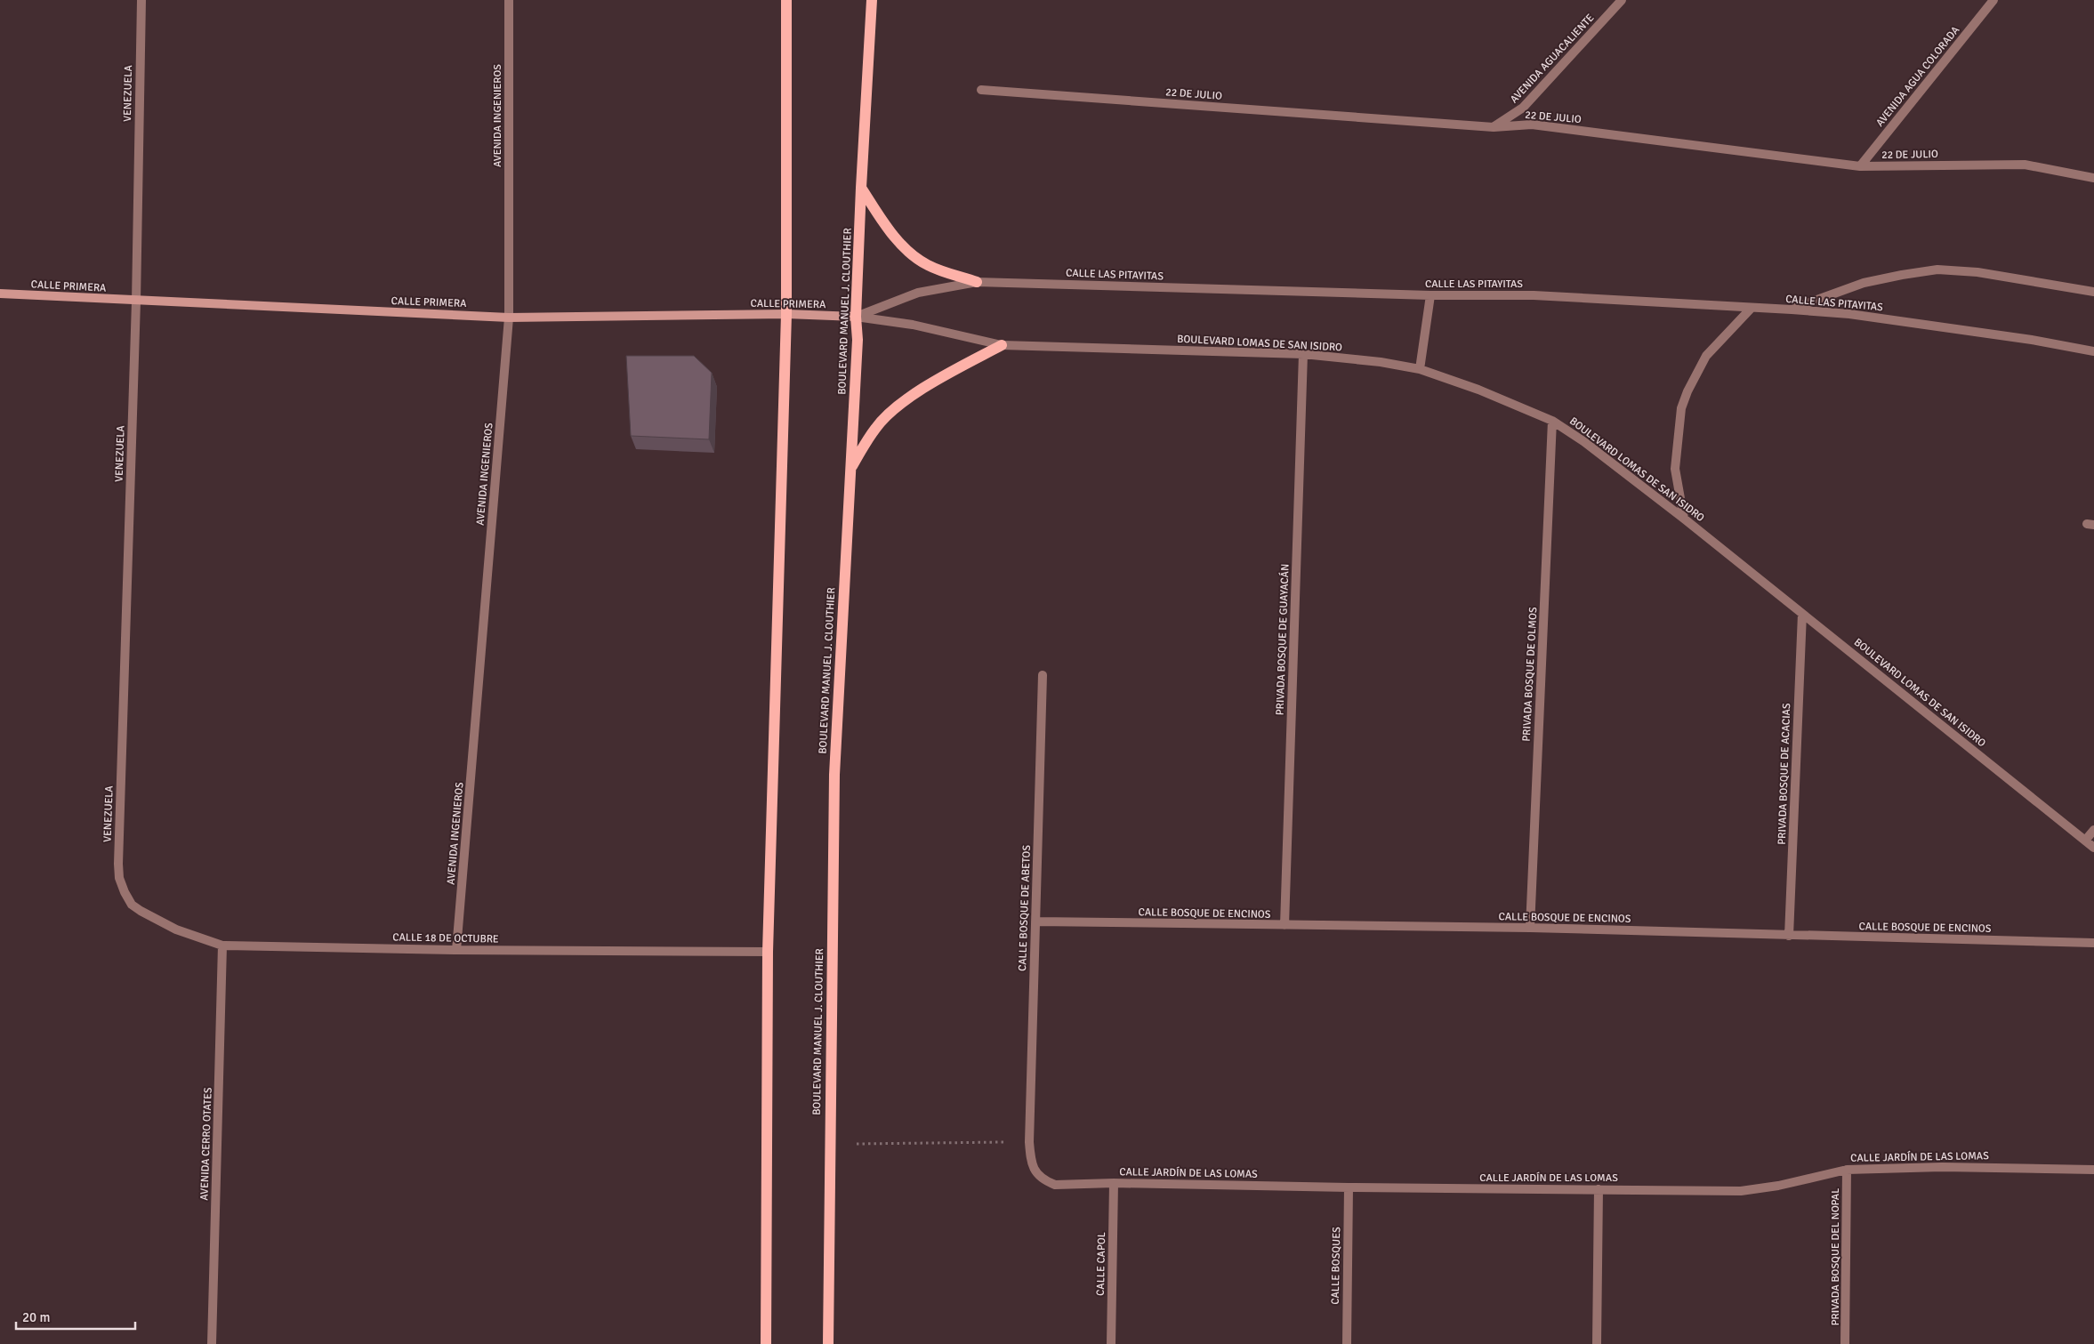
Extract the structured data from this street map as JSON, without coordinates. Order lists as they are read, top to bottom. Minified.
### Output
{"streets":{"main road":["BOULEVARD MANUEL J. CLOUTHIER"],"street":["AVENIDA AGUACALIENTE","AVENIDA AGUA COLORADA","VENEZUELA","22 DE JULIO","AVENIDA INGENIEROS","CALLE LAS PITAYITAS","CALLE PRIMERA","BOULEVARD LOMAS DE SAN ISIDRO","PRIVADA BOSQUE DE GUAYACÁN","PRIVADA BOSQUE DE OLMOS","PRIVADA BOSQUE DE ACACIAS","CALLE BOSQUE DE ABETOS","CALLE BOSQUE DE ENCINOS","CALLE 18 DE OCTUBRE","AVENIDA CERRO OTATES","CALLE JARDÍN DE LAS LOMAS","PRIVADA BOSQUE DEL NOPAL","CALLE CAPOL","CALLE BOSQUES"]},"crossings":[["AVENIDA AGUACALIENTE","22 DE JULIO"],["AVENIDA AGUA COLORADA","22 DE JULIO"],["VENEZUELA","CALLE PRIMERA"],["VENEZUELA","CALLE 18 DE OCTUBRE"],["AVENIDA INGENIEROS","CALLE PRIMERA"],["AVENIDA INGENIEROS","CALLE 18 DE OCTUBRE"],["CALLE LAS PITAYITAS","CALLE PRIMERA"],["CALLE LAS PITAYITAS","BOULEVARD MANUEL J. CLOUTHIER"],["CALLE LAS PITAYITAS","BOULEVARD LOMAS DE SAN ISIDRO"],["CALLE PRIMERA","BOULEVARD MANUEL J. CLOUTHIER"],["CALLE PRIMERA","BOULEVARD LOMAS DE SAN ISIDRO"],["BOULEVARD MANUEL J. CLOUTHIER","BOULEVARD LOMAS DE SAN ISIDRO"],["BOULEVARD LOMAS DE SAN ISIDRO","PRIVADA BOSQUE DE GUAYACÁN"],["BOULEVARD LOMAS DE SAN ISIDRO","PRIVADA BOSQUE DE OLMOS"],["BOULEVARD LOMAS DE SAN ISIDRO","PRIVADA BOSQUE DE ACACIAS"],["PRIVADA BOSQUE DE GUAYACÁN","CALLE BOSQUE DE ENCINOS"],["PRIVADA BOSQUE DE OLMOS","CALLE BOSQUE DE ENCINOS"],["PRIVADA BOSQUE DE ACACIAS","CALLE BOSQUE DE ENCINOS"],["CALLE BOSQUE DE ABETOS","CALLE BOSQUE DE ENCINOS"],["CALLE BOSQUE DE ABETOS","CALLE JARDÍN DE LAS LOMAS"],["CALLE 18 DE OCTUBRE","AVENIDA CERRO OTATES"],["CALLE JARDÍN DE LAS LOMAS","PRIVADA BOSQUE DEL NOPAL"],["CALLE JARDÍN DE LAS LOMAS","CALLE CAPOL"],["CALLE JARDÍN DE LAS LOMAS","CALLE BOSQUES"]],"scale_bar":"20 m"}
